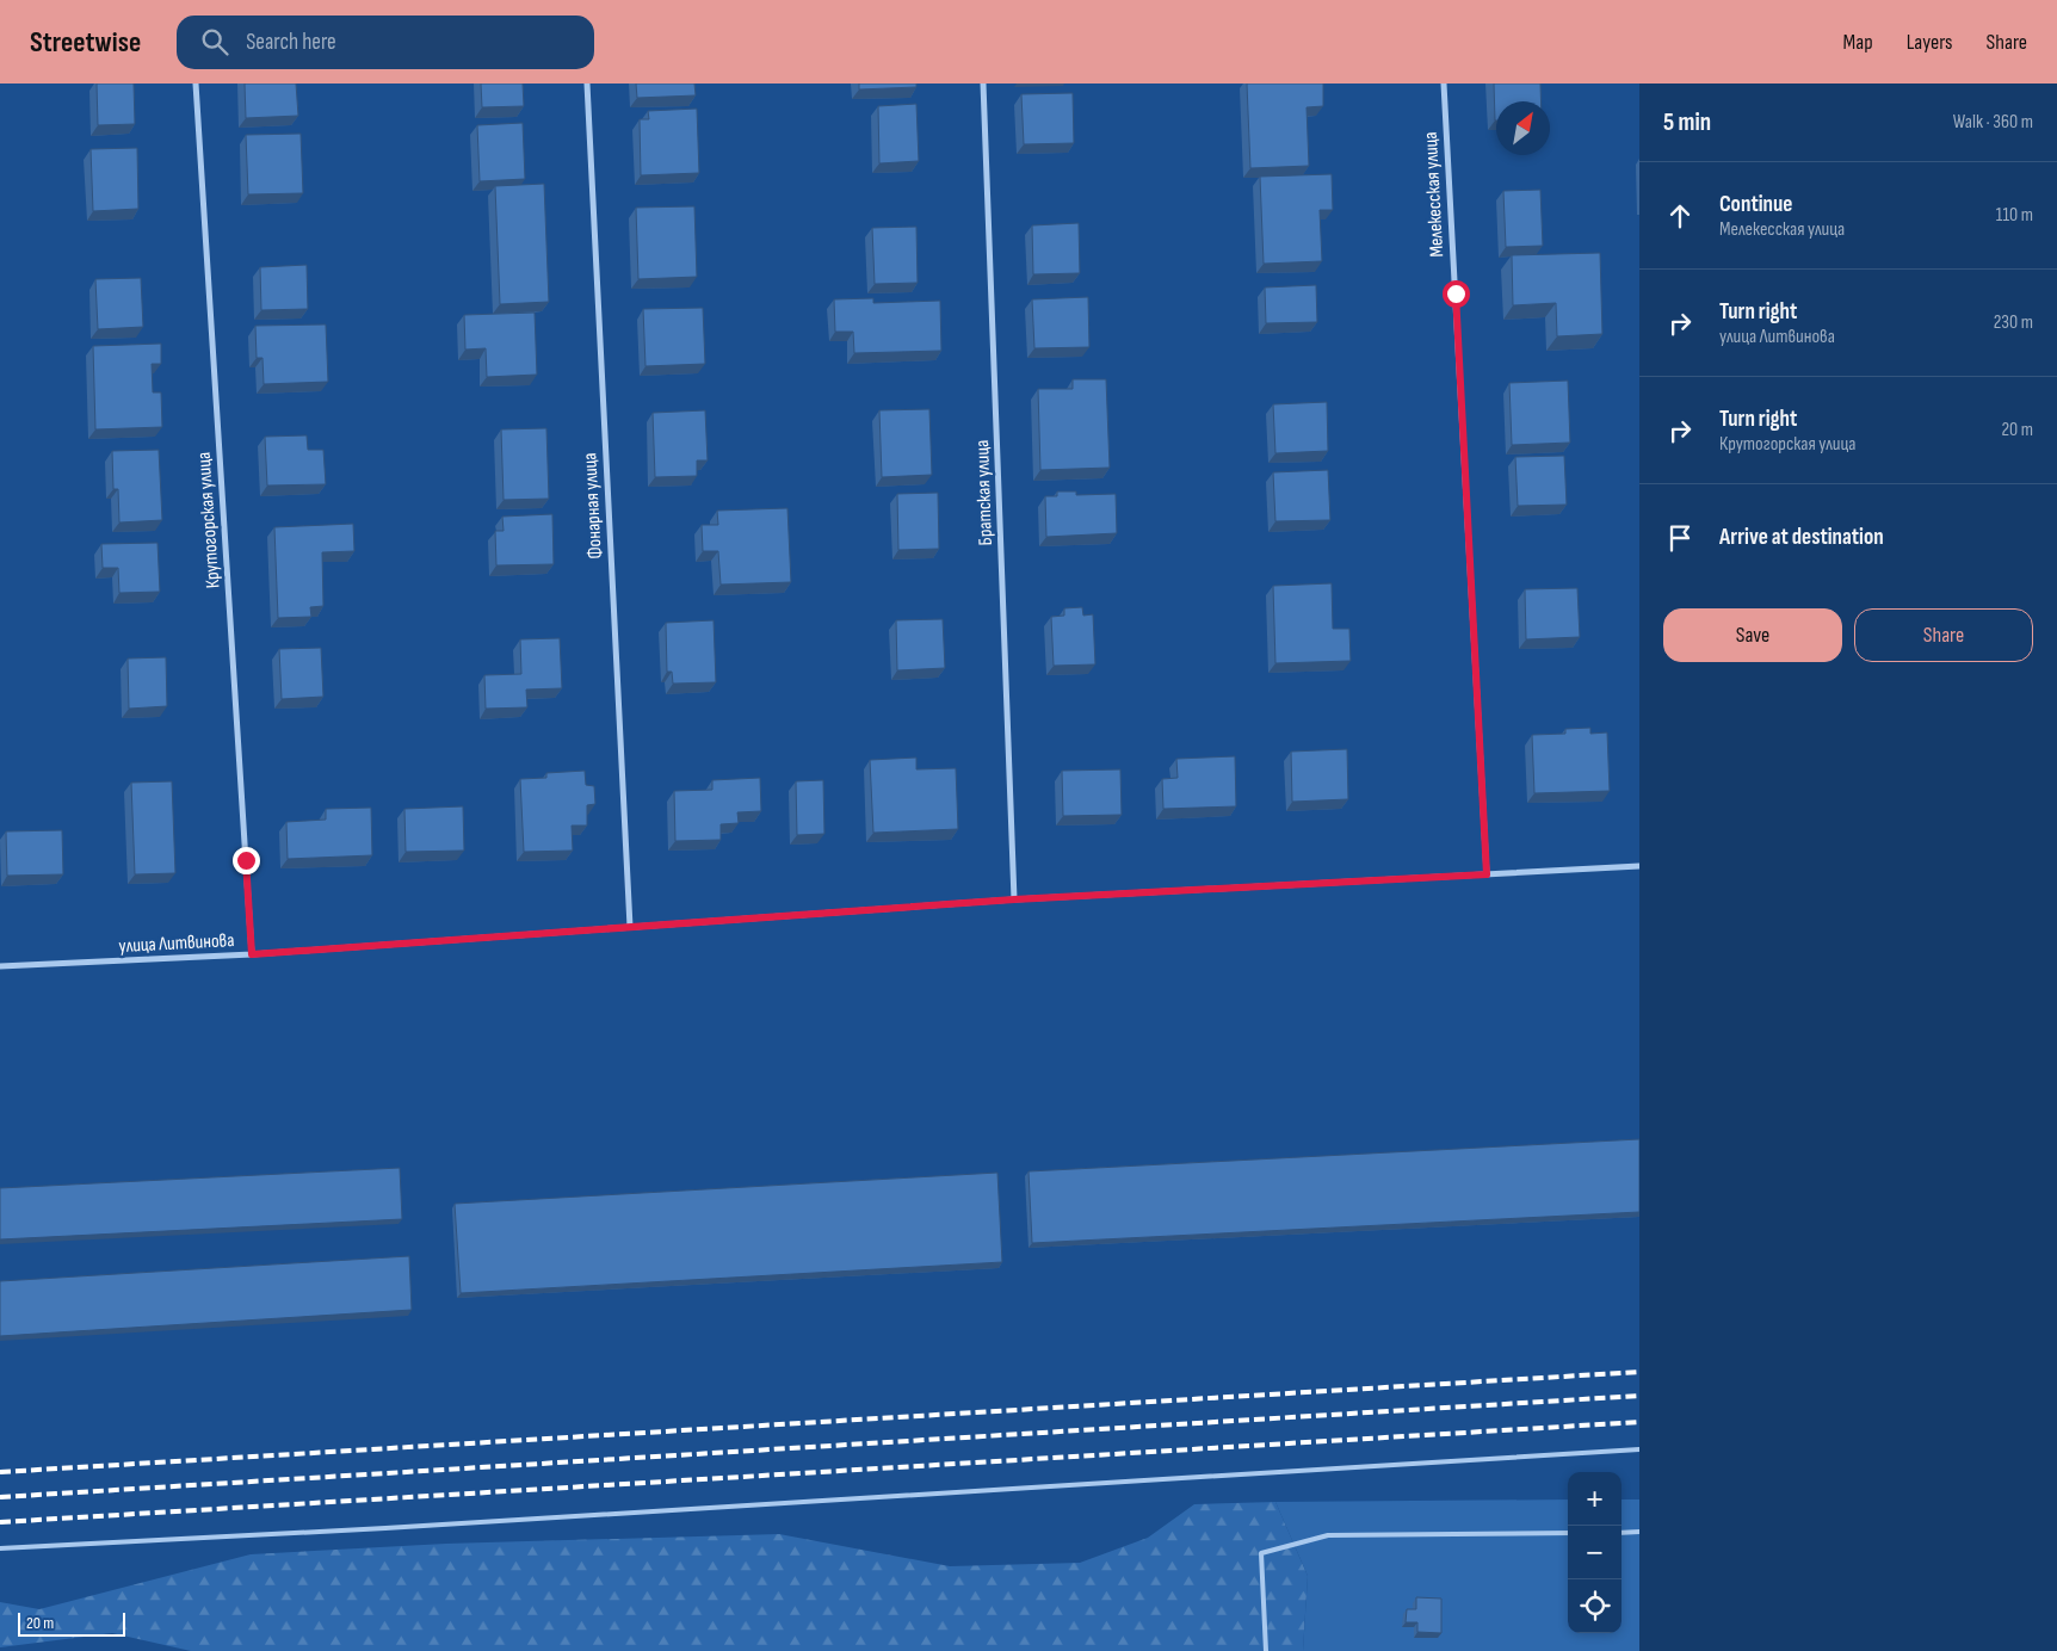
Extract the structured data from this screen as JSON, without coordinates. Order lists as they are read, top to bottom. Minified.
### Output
{"streets":{"street":["Мелекесская улица","Братская улица","Фонарная улица","Крутогорская улица","улица Литвинова"]},"crossings":[["Мелекесская улица","улица Литвинова"],["Братская улица","улица Литвинова"],["Фонарная улица","улица Литвинова"],["Крутогорская улица","улица Литвинова"]],"scale_bar":"20 m","north":"top right","page":{"header":"Streetwise","search":"Search here","nav":["Map","Layers","Share"],"heading":["5 min","Walk · 360 m"],"list":[["Continue","Мелекесская улица","110 m"],["Turn right","улица Литвинова","230 m"],["Turn right","Крутогорская улица","20 m"],"Arrive at destination"],"buttons":["Save","Share"],"map_buttons":["+","−"],"scale":"20 m"}}
